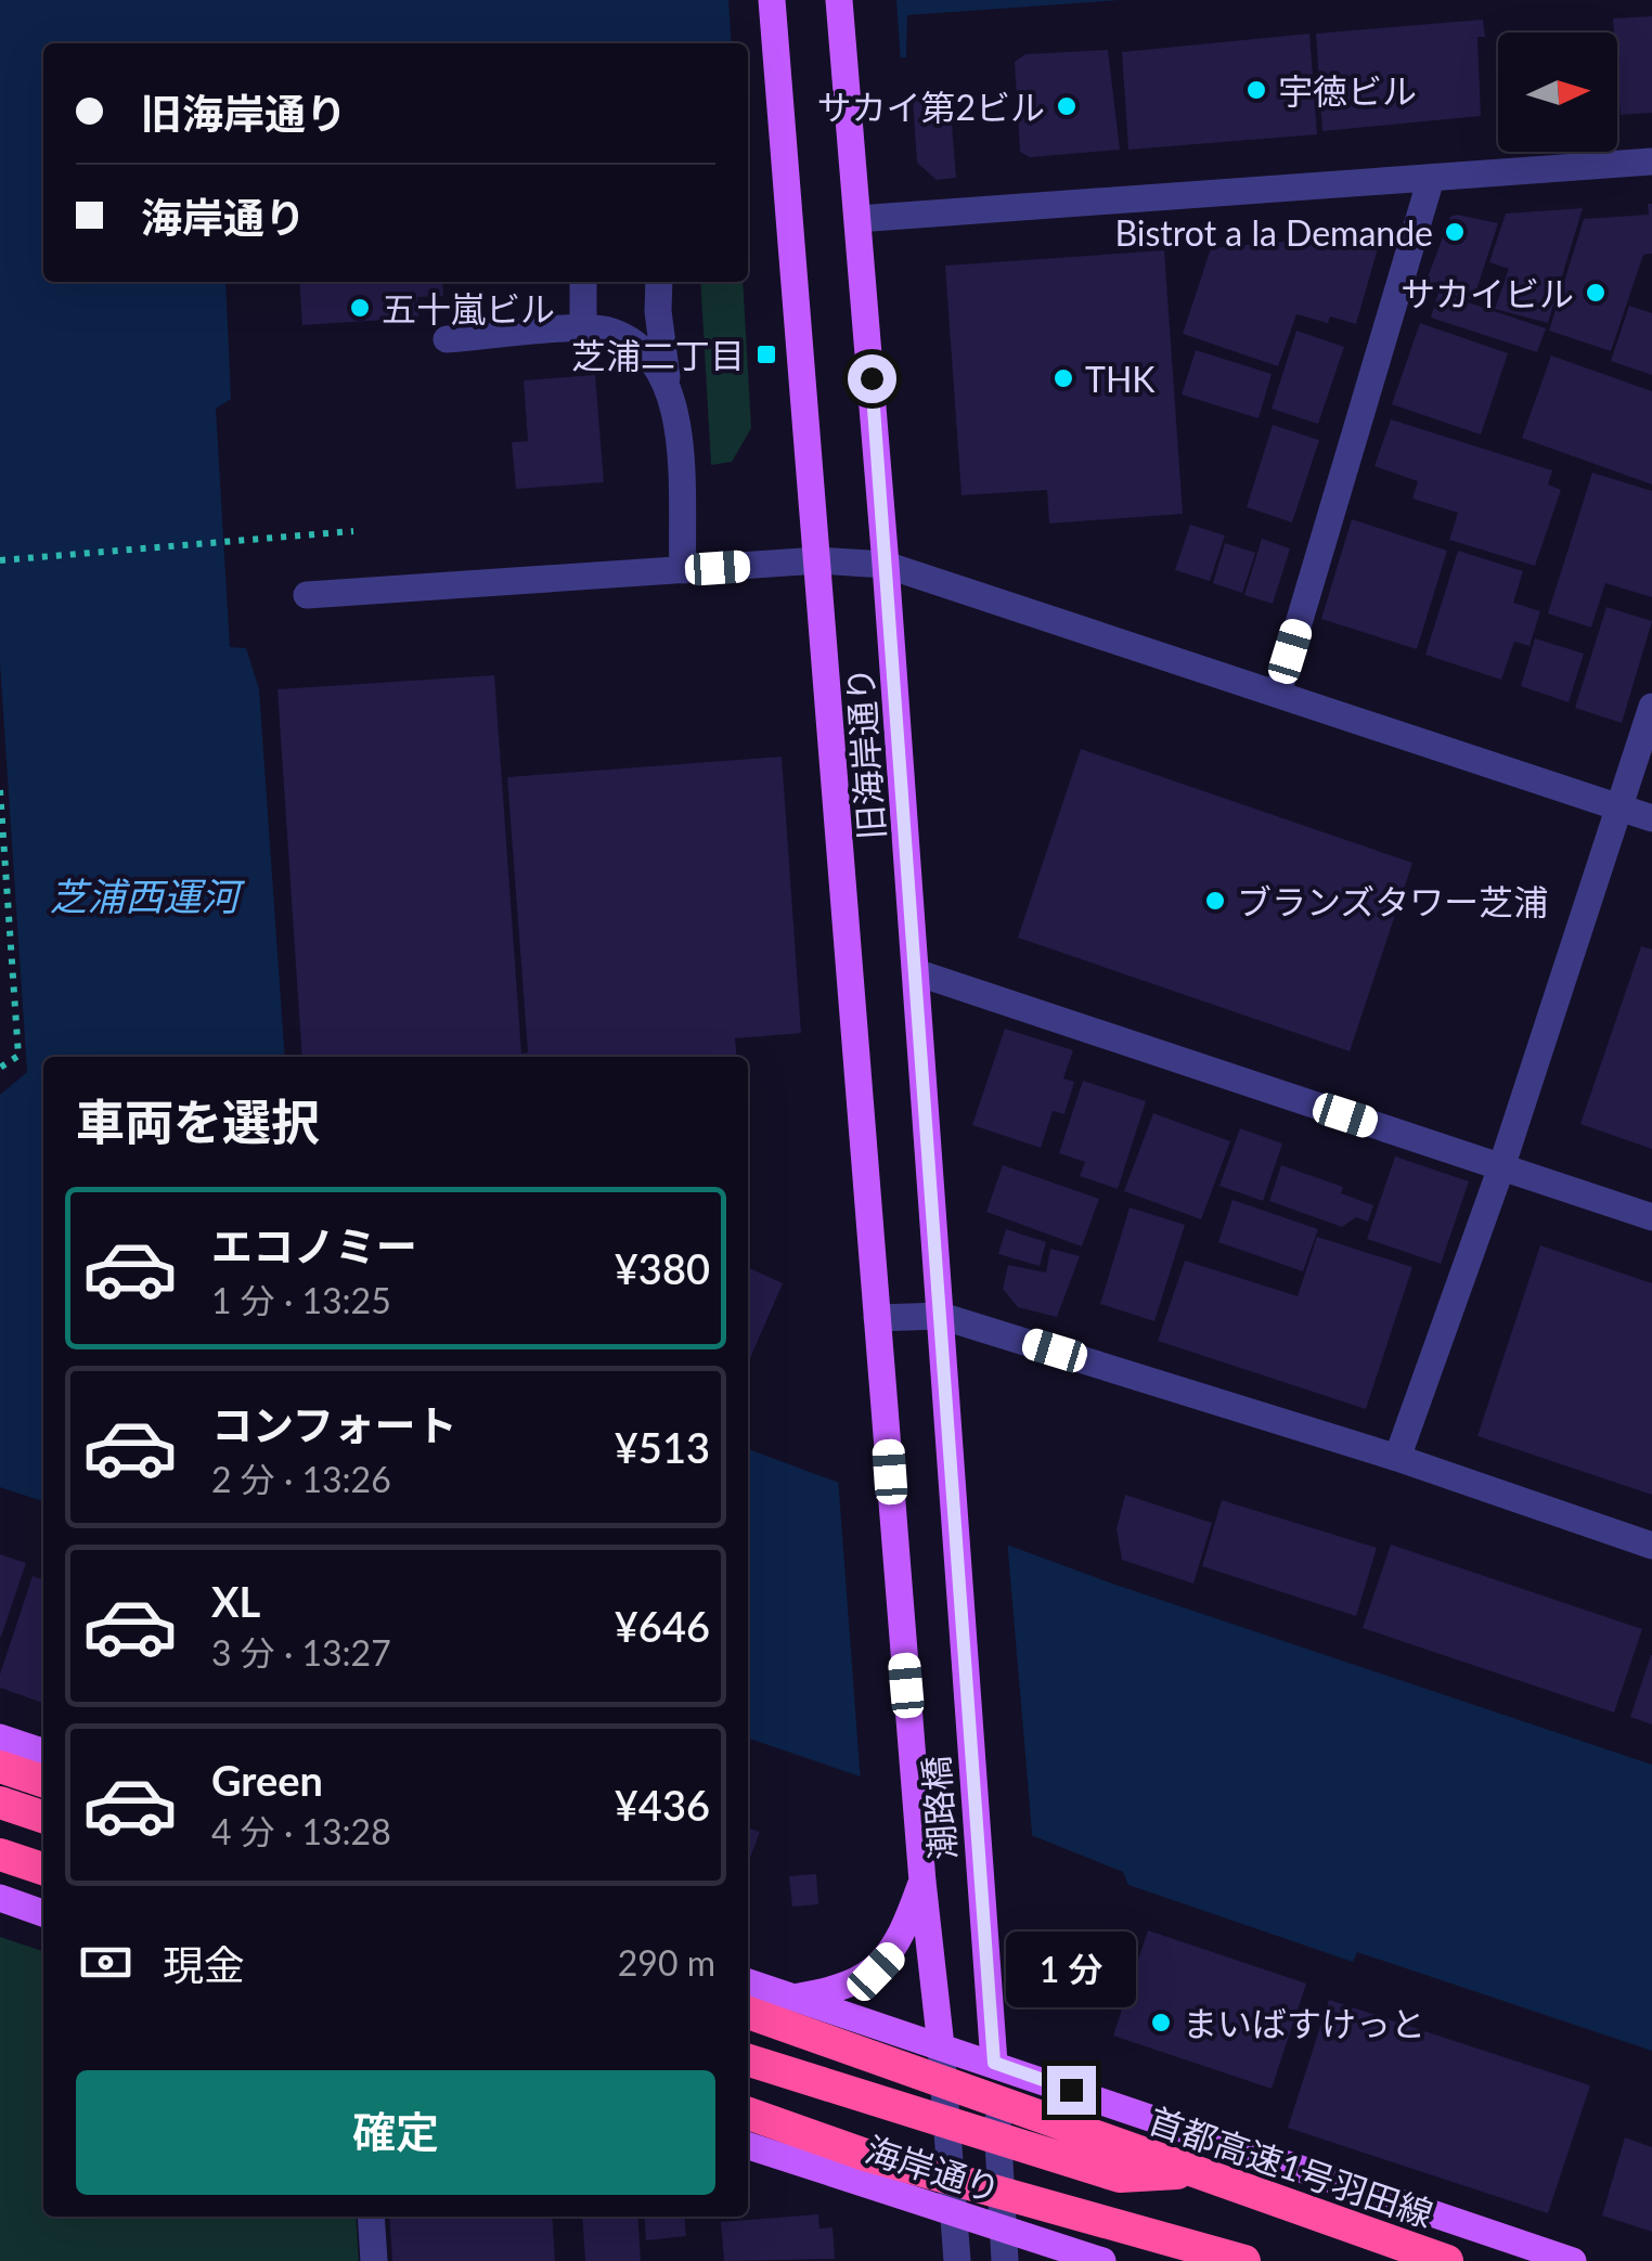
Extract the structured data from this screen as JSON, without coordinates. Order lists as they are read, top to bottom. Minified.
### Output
{"streets":{"highway":["首都高速1号羽田線"],"main road":["旧海岸通り","潮路橋","海岸通り"]},"crossings":[["旧海岸通り","潮路橋"]],"water":["芝浦西運河"],"places":{"other":["宇徳ビル","サカイ第2ビル","Bistrot a la Demande","サカイビル","五十嵐ビル","THK","ブランズタワー芝浦","まいばすけっと"],"transit":["芝浦二丁目"]},"north":"right","page":{"banner":["旧海岸通り","海岸通り"],"heading":"車両を選択","list":[{"name":"エコノミー","note":"1 分 · 13:25","value":"¥380"},{"name":"コンフォート","note":"2 分 · 13:26","value":"¥513"},{"name":"XL","note":"3 分 · 13:27","value":"¥646"},{"name":"Green","note":"4 分 · 13:28","value":"¥436"}],"pay":["現金","290 m"],"bubble":"1 分","buttons":"確定"}}
